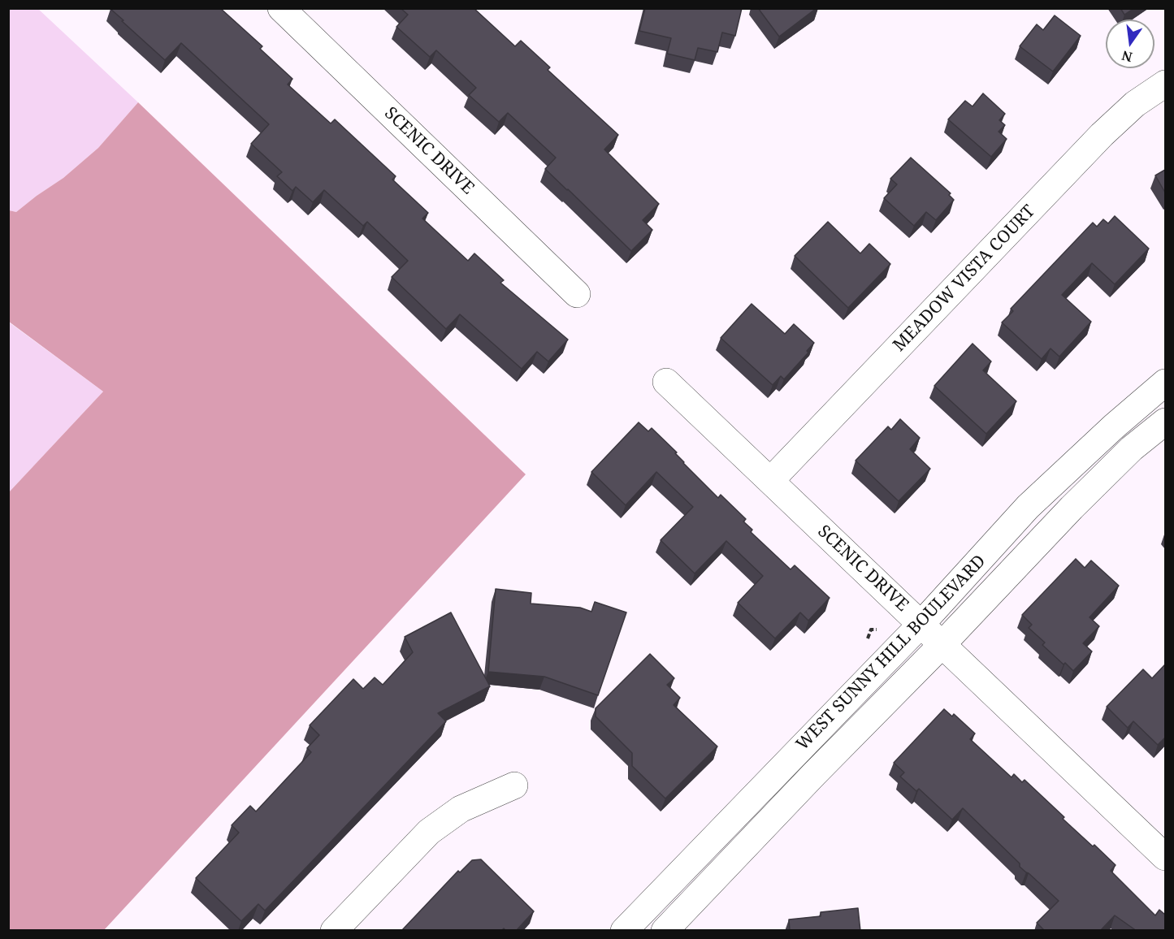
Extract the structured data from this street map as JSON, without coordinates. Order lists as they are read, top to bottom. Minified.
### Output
{"streets":{"street":["SCENIC DRIVE","MEADOW VISTA COURT","WEST SUNNY HILL BOULEVARD"]},"crossings":[["SCENIC DRIVE","MEADOW VISTA COURT"],["SCENIC DRIVE","WEST SUNNY HILL BOULEVARD"]],"north":"bottom"}
